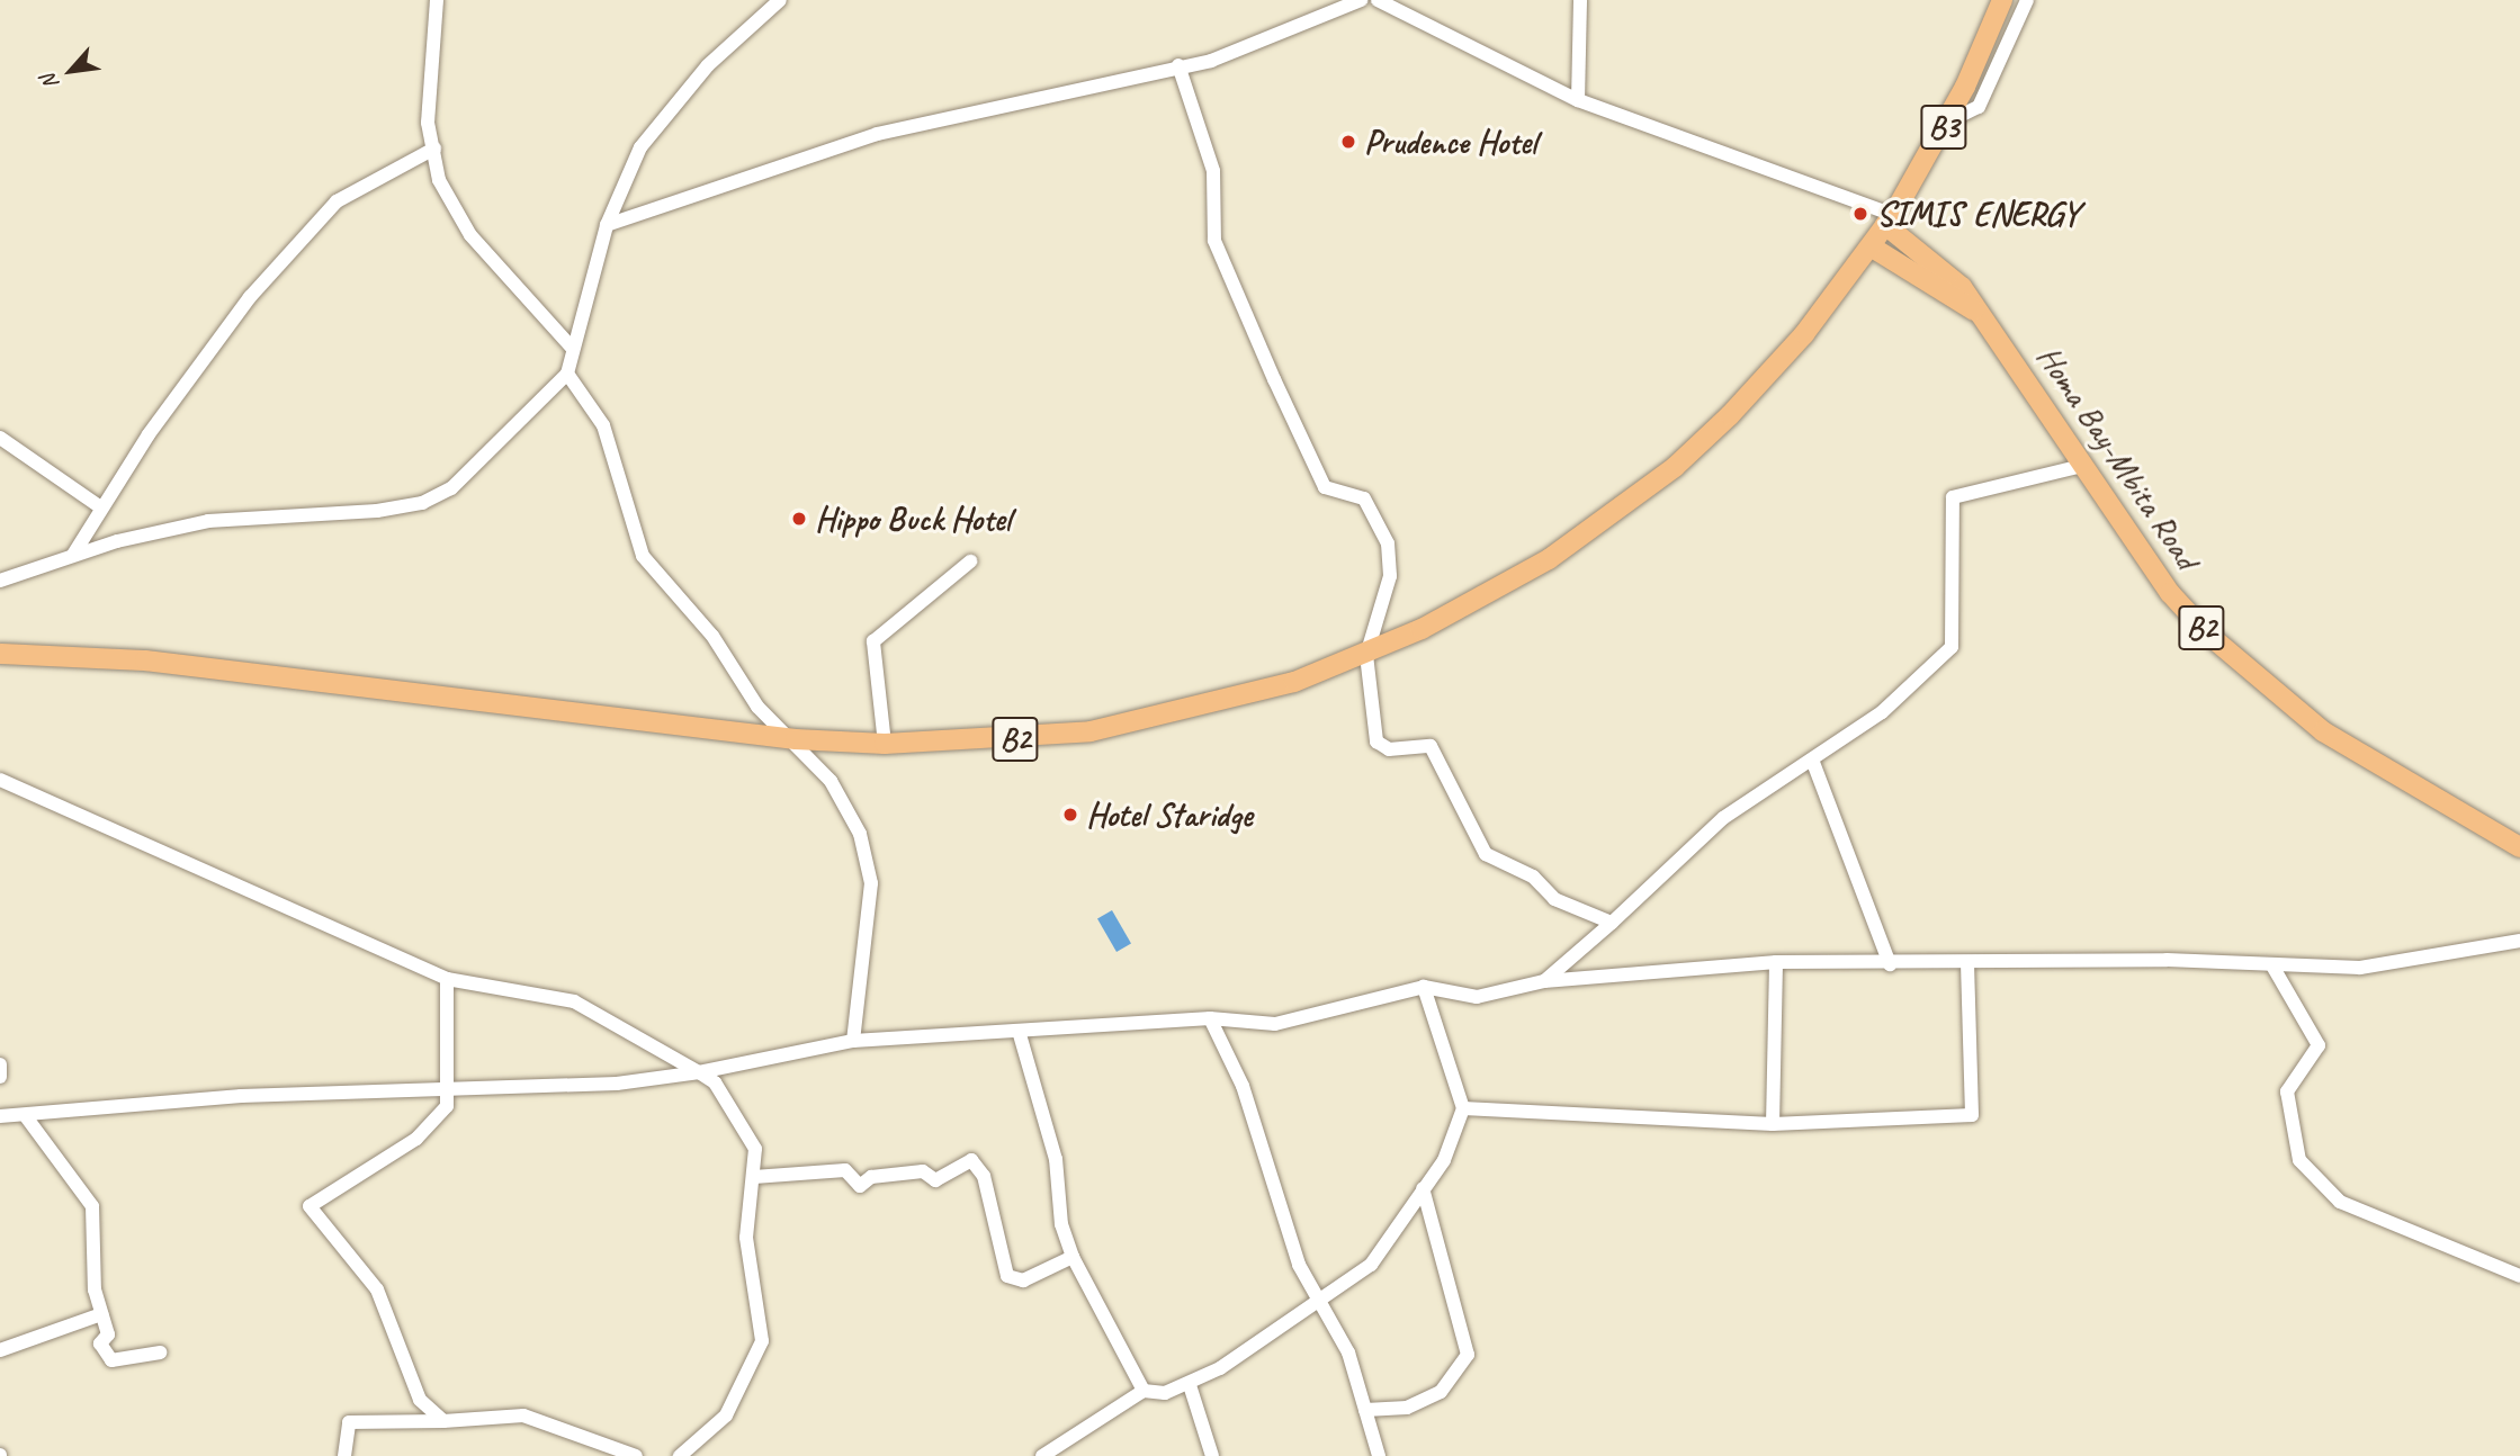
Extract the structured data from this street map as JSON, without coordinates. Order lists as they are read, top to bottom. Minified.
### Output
{"streets":{"highway":["B3","Homa Bay-Mbita Road","B2"]},"crossings":[["B3","Homa Bay-Mbita Road"],["B3","B2"],["Homa Bay-Mbita Road","B2"]],"places":["Prudence Hotel","SIMIS ENERGY","Hippo Buck Hotel","Hotel Staridge"],"north":"bottom left"}
